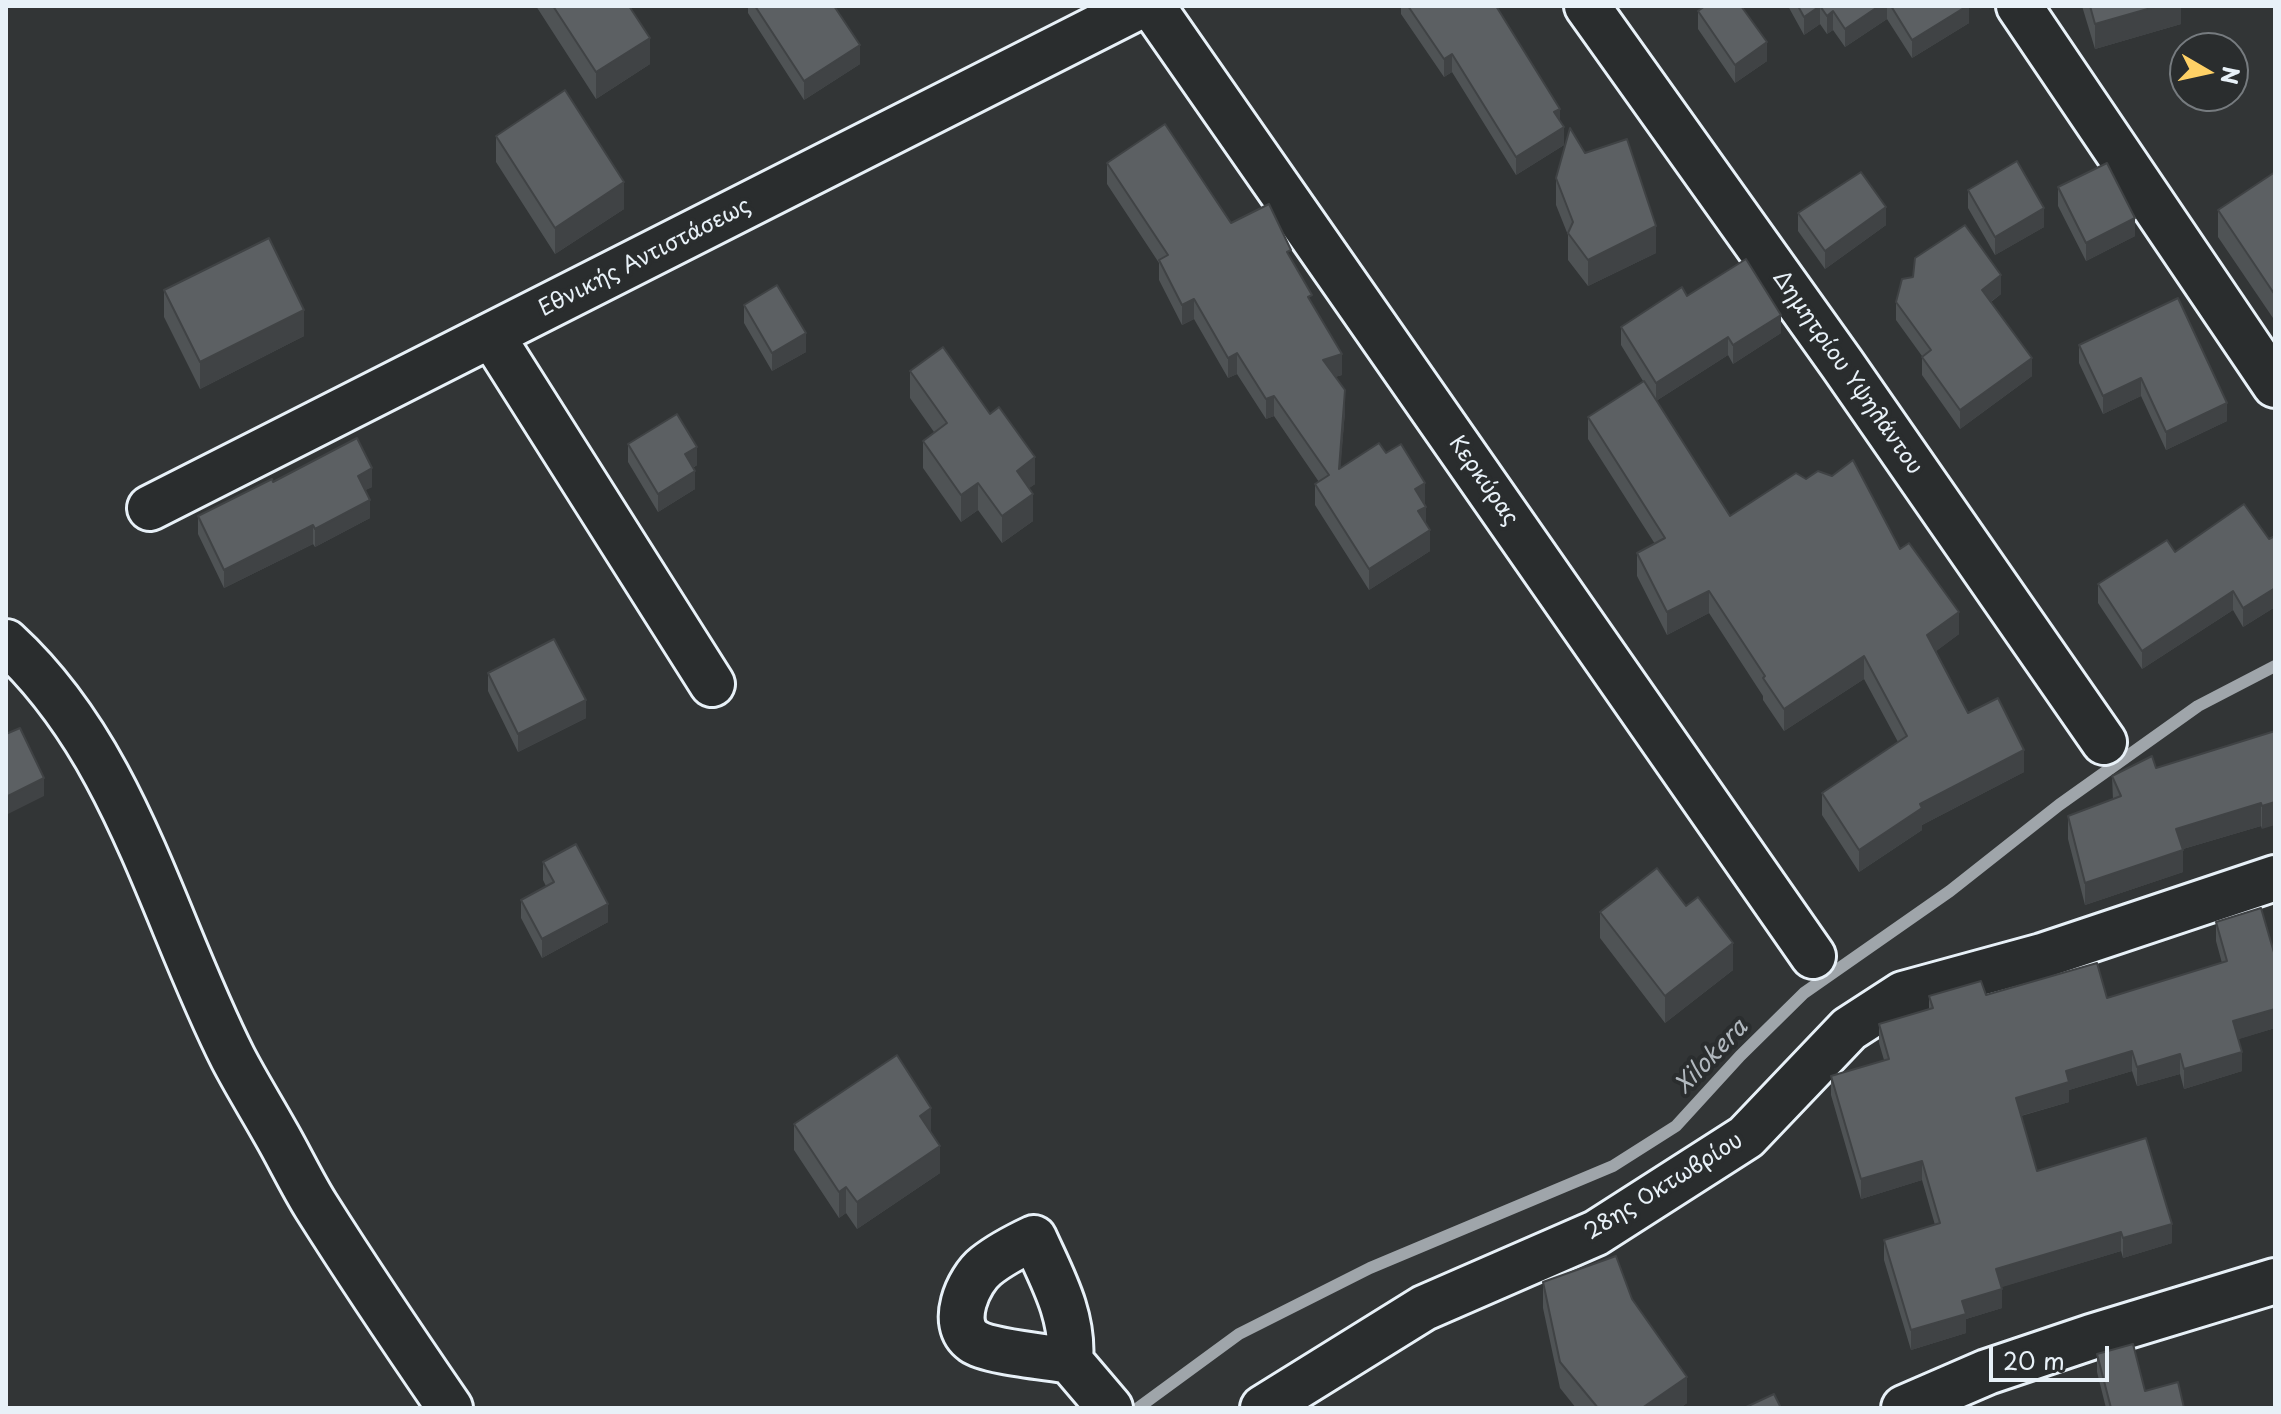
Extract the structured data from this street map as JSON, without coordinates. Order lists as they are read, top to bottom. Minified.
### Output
{"streets":{"street":["Εθνικής Αντιστάσεως","Δημητρίου Υψηλάντου","Κερκύρας","28ης Οκτωβρίου"]},"water":["Xilokera"],"scale_bar":"20 m","north":"right"}
